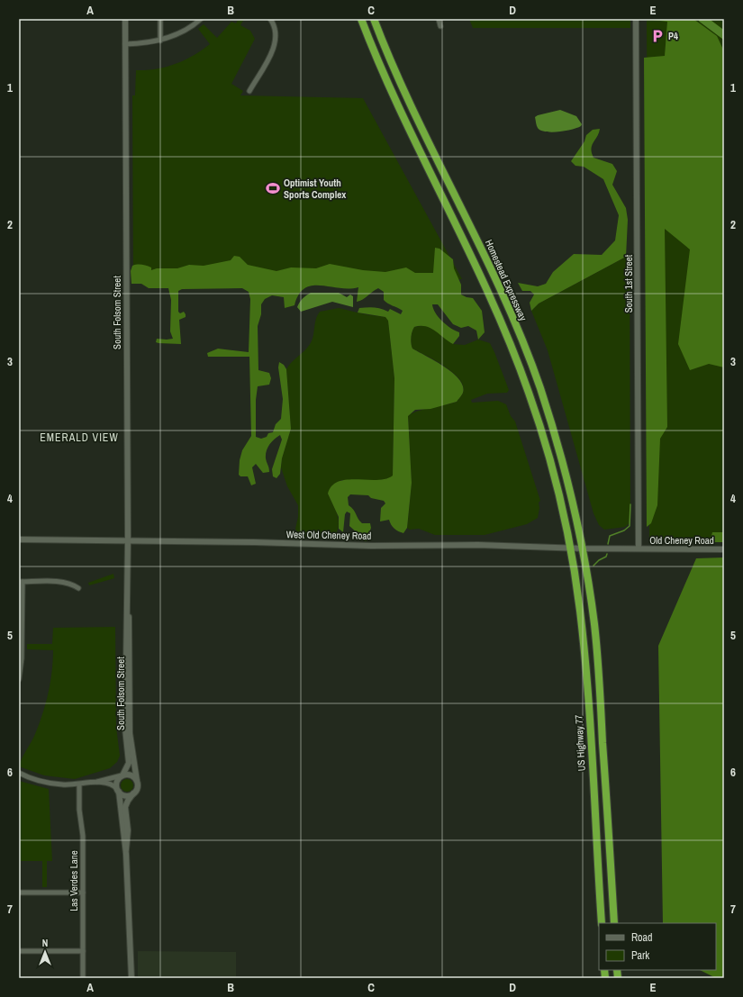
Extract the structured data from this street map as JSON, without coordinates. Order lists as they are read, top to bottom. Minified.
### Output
{"streets":{"highway":["Homestead Expressway","US Highway 77"],"street":["South 1st Street","South Folsom Street","West Old Cheney Road","Old Cheney Road","Las Verdes Lane"]},"crossings":[["Homestead Expressway","West Old Cheney Road"],["Homestead Expressway","US Highway 77"],["South 1st Street","West Old Cheney Road"],["South 1st Street","Old Cheney Road"],["South Folsom Street","West Old Cheney Road"],["West Old Cheney Road","Old Cheney Road"]],"districts":["EMERALD VIEW"],"places":{"parking":["P4"],"sports":["Optimist Youth Sports Complex"]},"legend":["Road","Park"],"north":"top","grid":{"columns":["A","B","C","D","E"],"rows":["1","2","3","4","5","6","7"]}}
